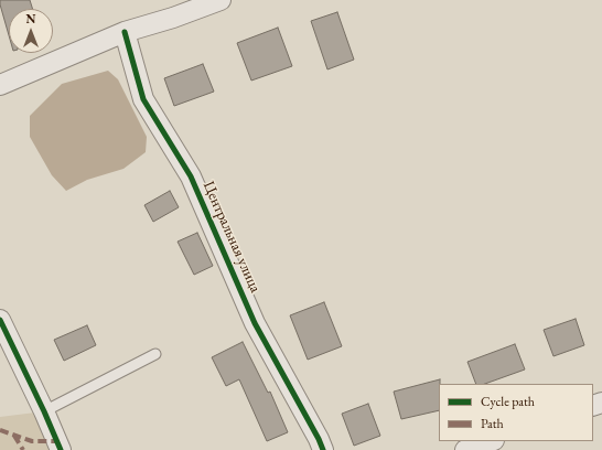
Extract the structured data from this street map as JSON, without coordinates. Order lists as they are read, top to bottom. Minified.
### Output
{"streets":{"street":["Центральная улица"]},"legend":["Cycle path","Path"],"north":"top"}
